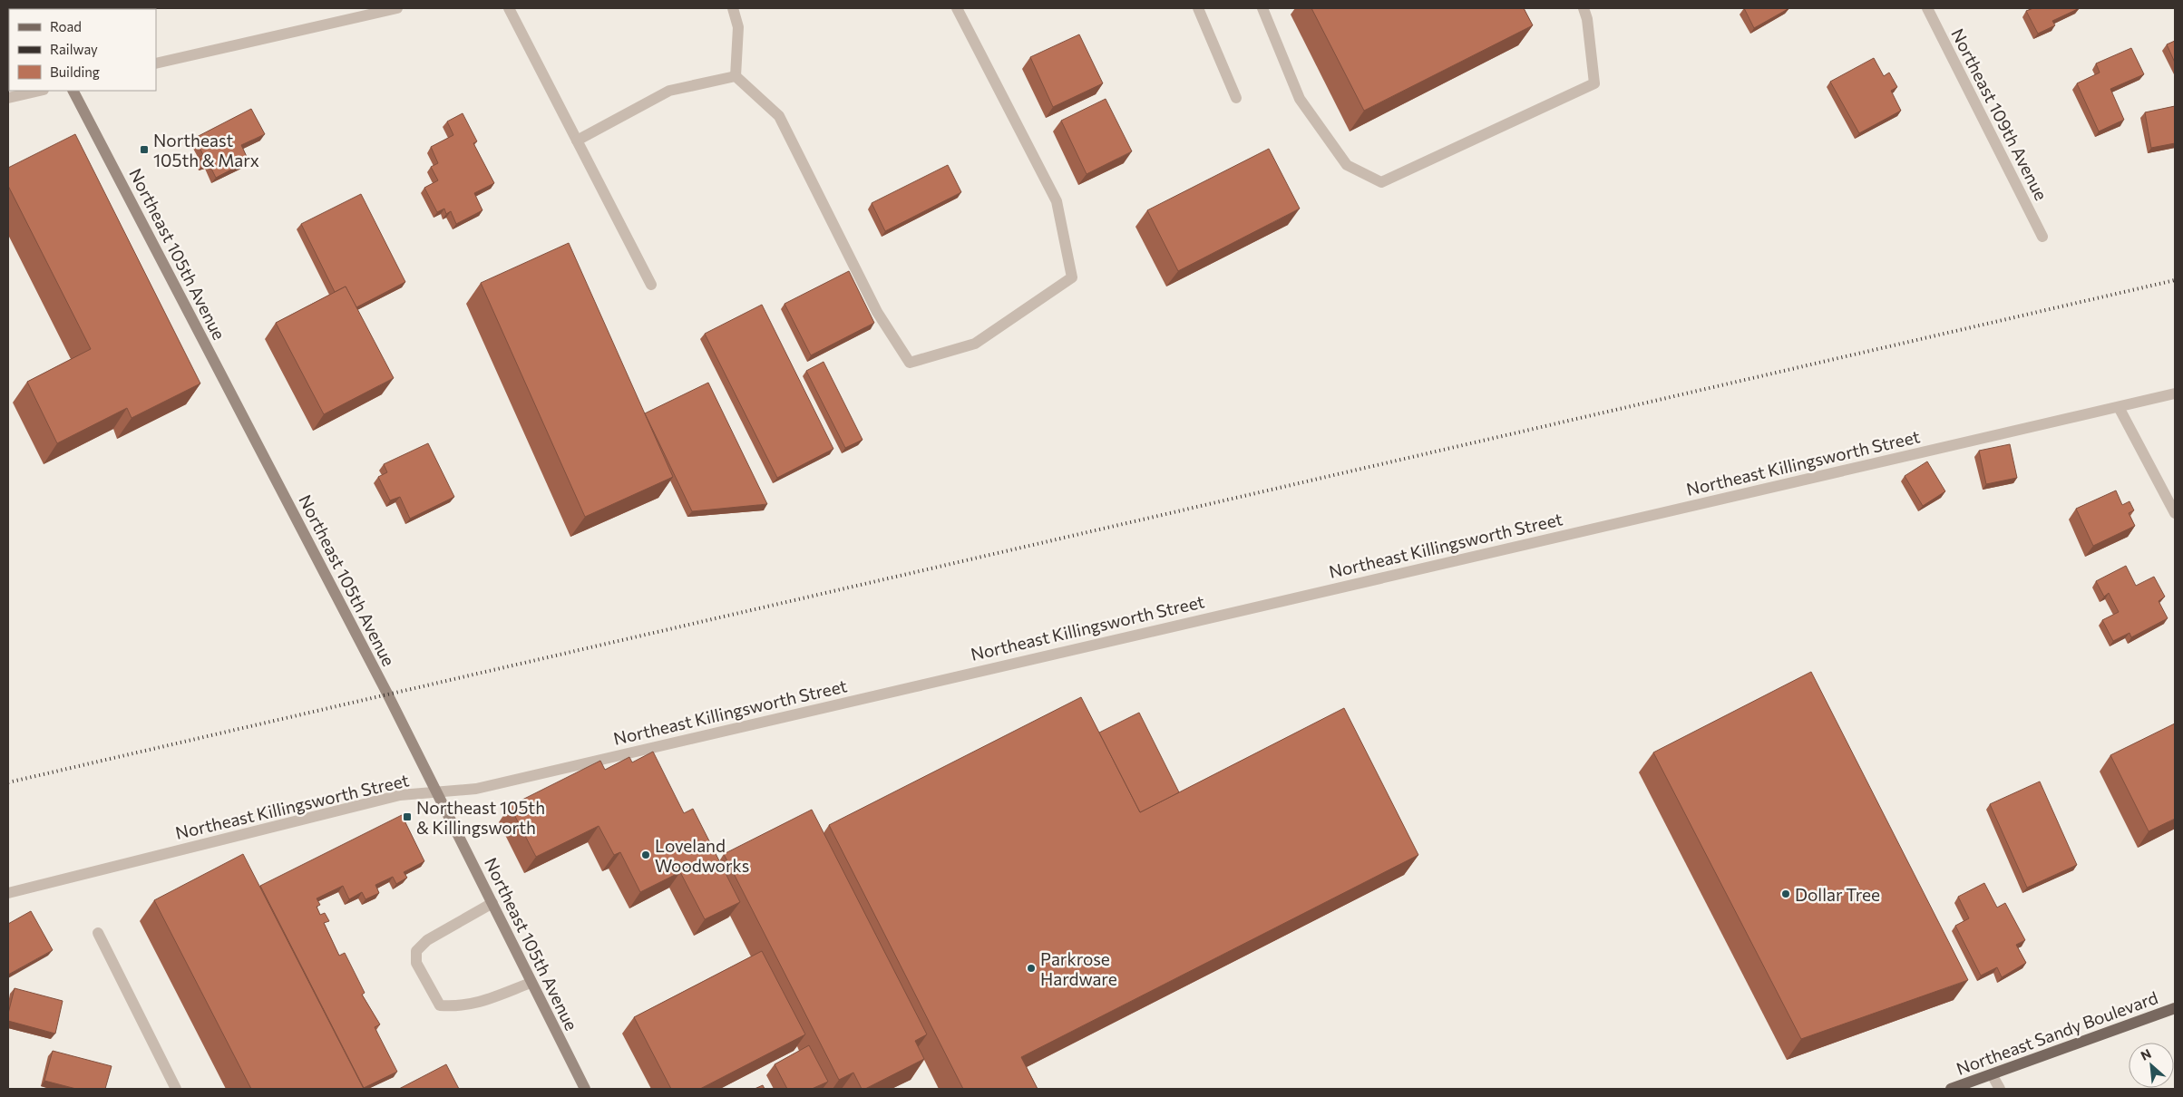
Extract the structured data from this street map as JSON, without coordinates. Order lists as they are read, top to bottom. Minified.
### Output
{"streets":{"main road":["Northeast Sandy Boulevard"],"street":["Northeast 109th Avenue","Northeast 105th Avenue","Northeast Killingsworth Street"]},"crossings":[["Northeast 105th Avenue","Northeast Killingsworth Street"]],"places":{"transit":["Northeast 105th & Marx","Northeast 105th & Killingsworth"],"other":["Loveland Woodworks","Dollar Tree","Parkrose Hardware"]},"legend":["Road","Railway","Building"],"north":"top left"}
